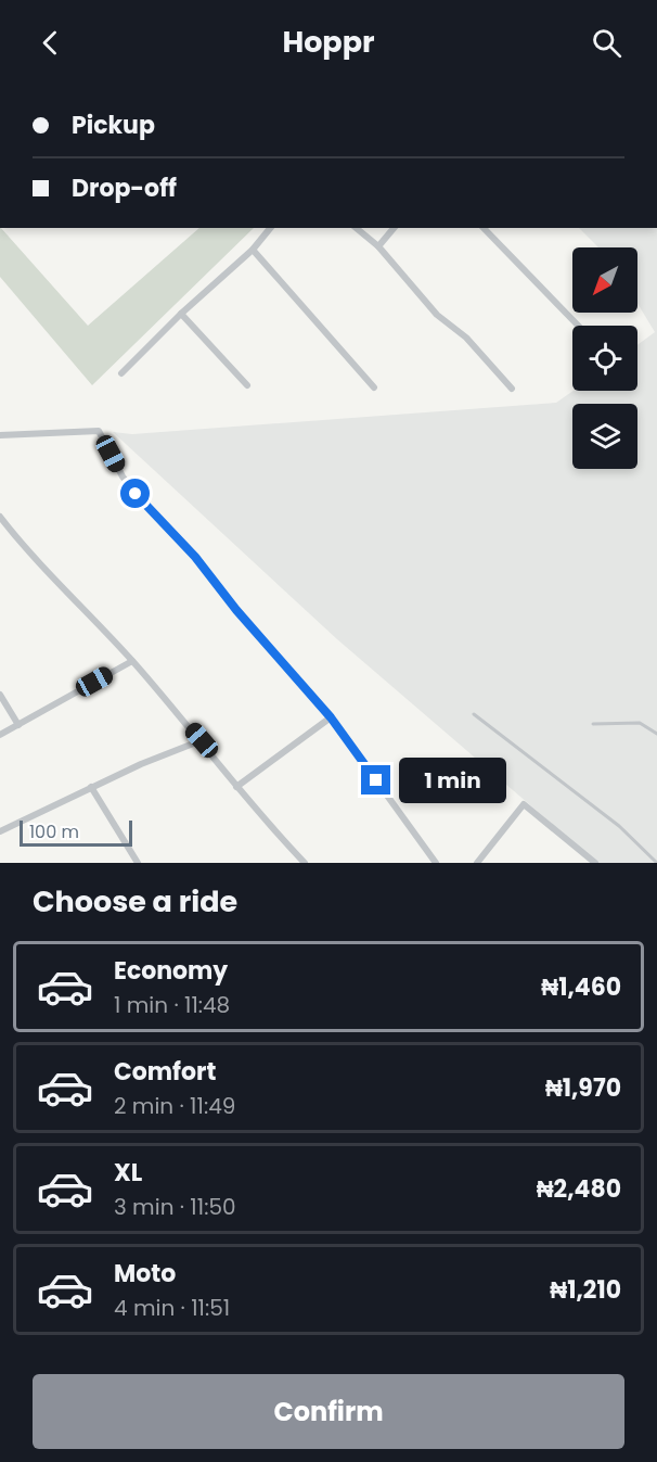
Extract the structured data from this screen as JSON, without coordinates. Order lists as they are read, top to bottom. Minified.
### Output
{"scale_bar":"100 m","north":"bottom left","page":{"header":"Hoppr","banner":["Pickup","Drop-off"],"bubble":"1 min","scale":"100 m","heading":"Choose a ride","list":[{"name":"Economy","note":"1 min · 11:48","value":"₦1,460"},{"name":"Comfort","note":"2 min · 11:49","value":"₦1,970"},{"name":"XL","note":"3 min · 11:50","value":"₦2,480"},{"name":"Moto","note":"4 min · 11:51","value":"₦1,210"}],"buttons":"Confirm"}}
